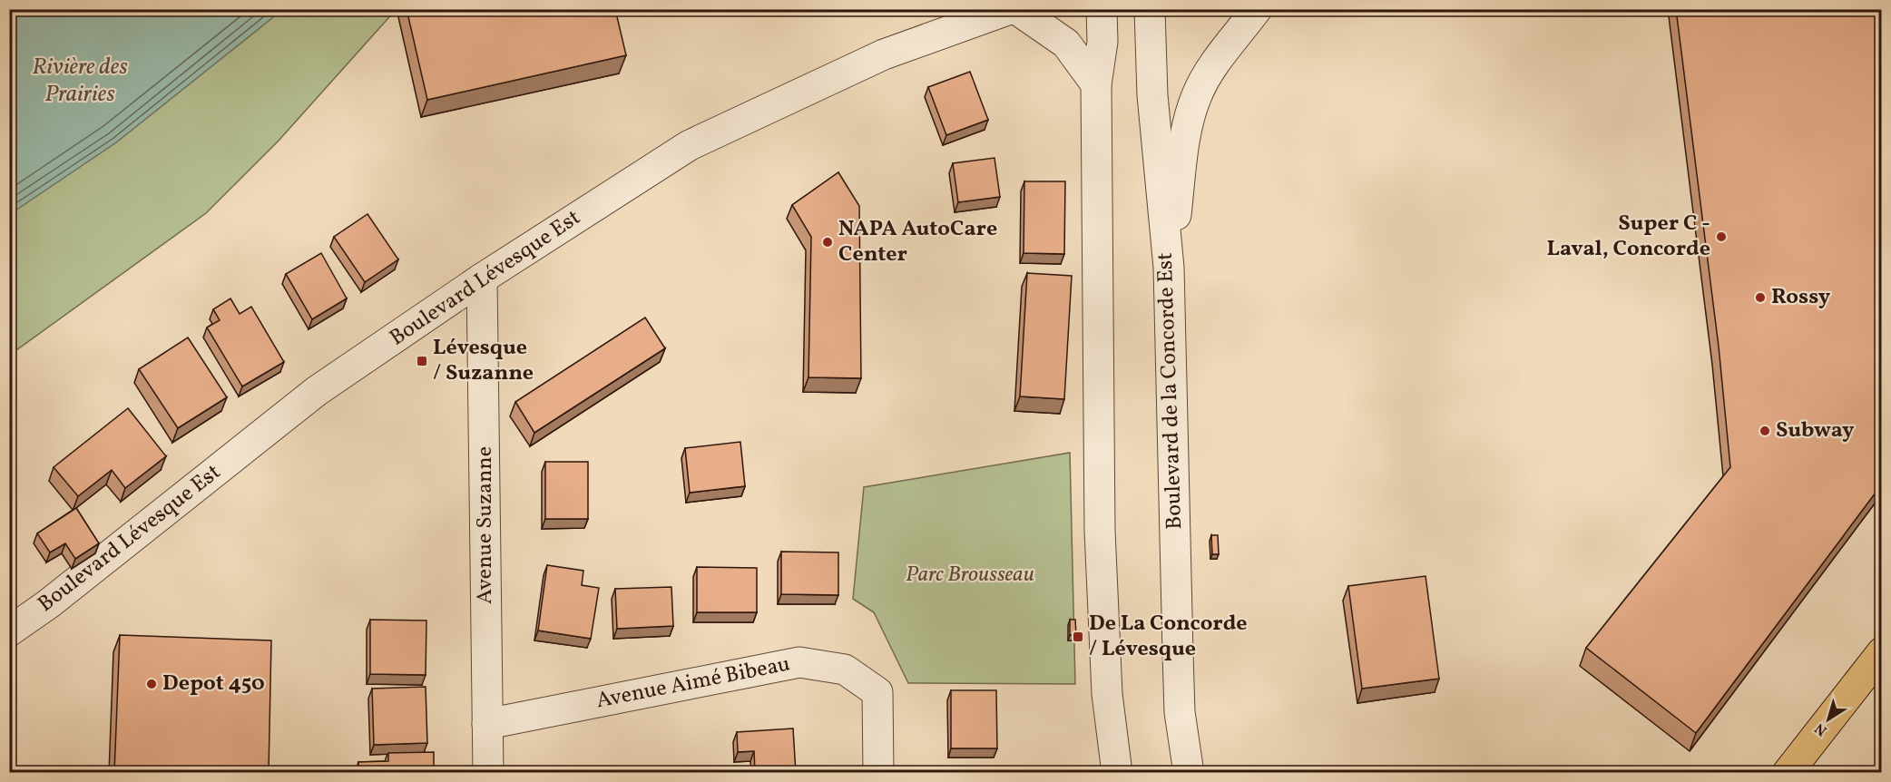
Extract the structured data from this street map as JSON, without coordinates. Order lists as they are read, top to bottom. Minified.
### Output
{"streets":{"street":["Boulevard Lévesque Est","Boulevard de la Concorde Est","Avenue Suzanne","Avenue Aimé Bibeau"]},"crossings":[["Boulevard Lévesque Est","Avenue Suzanne"],["Avenue Suzanne","Avenue Aimé Bibeau"]],"water":["Rivière des Prairies"],"parks":["Parc Brousseau"],"places":{"other":["Super C - Laval, Concorde","NAPA AutoCare Center","Rossy","Subway","Depot 450"],"transit":["Lévesque / Suzanne","De La Concorde / Lévesque"]},"north":"bottom left"}
